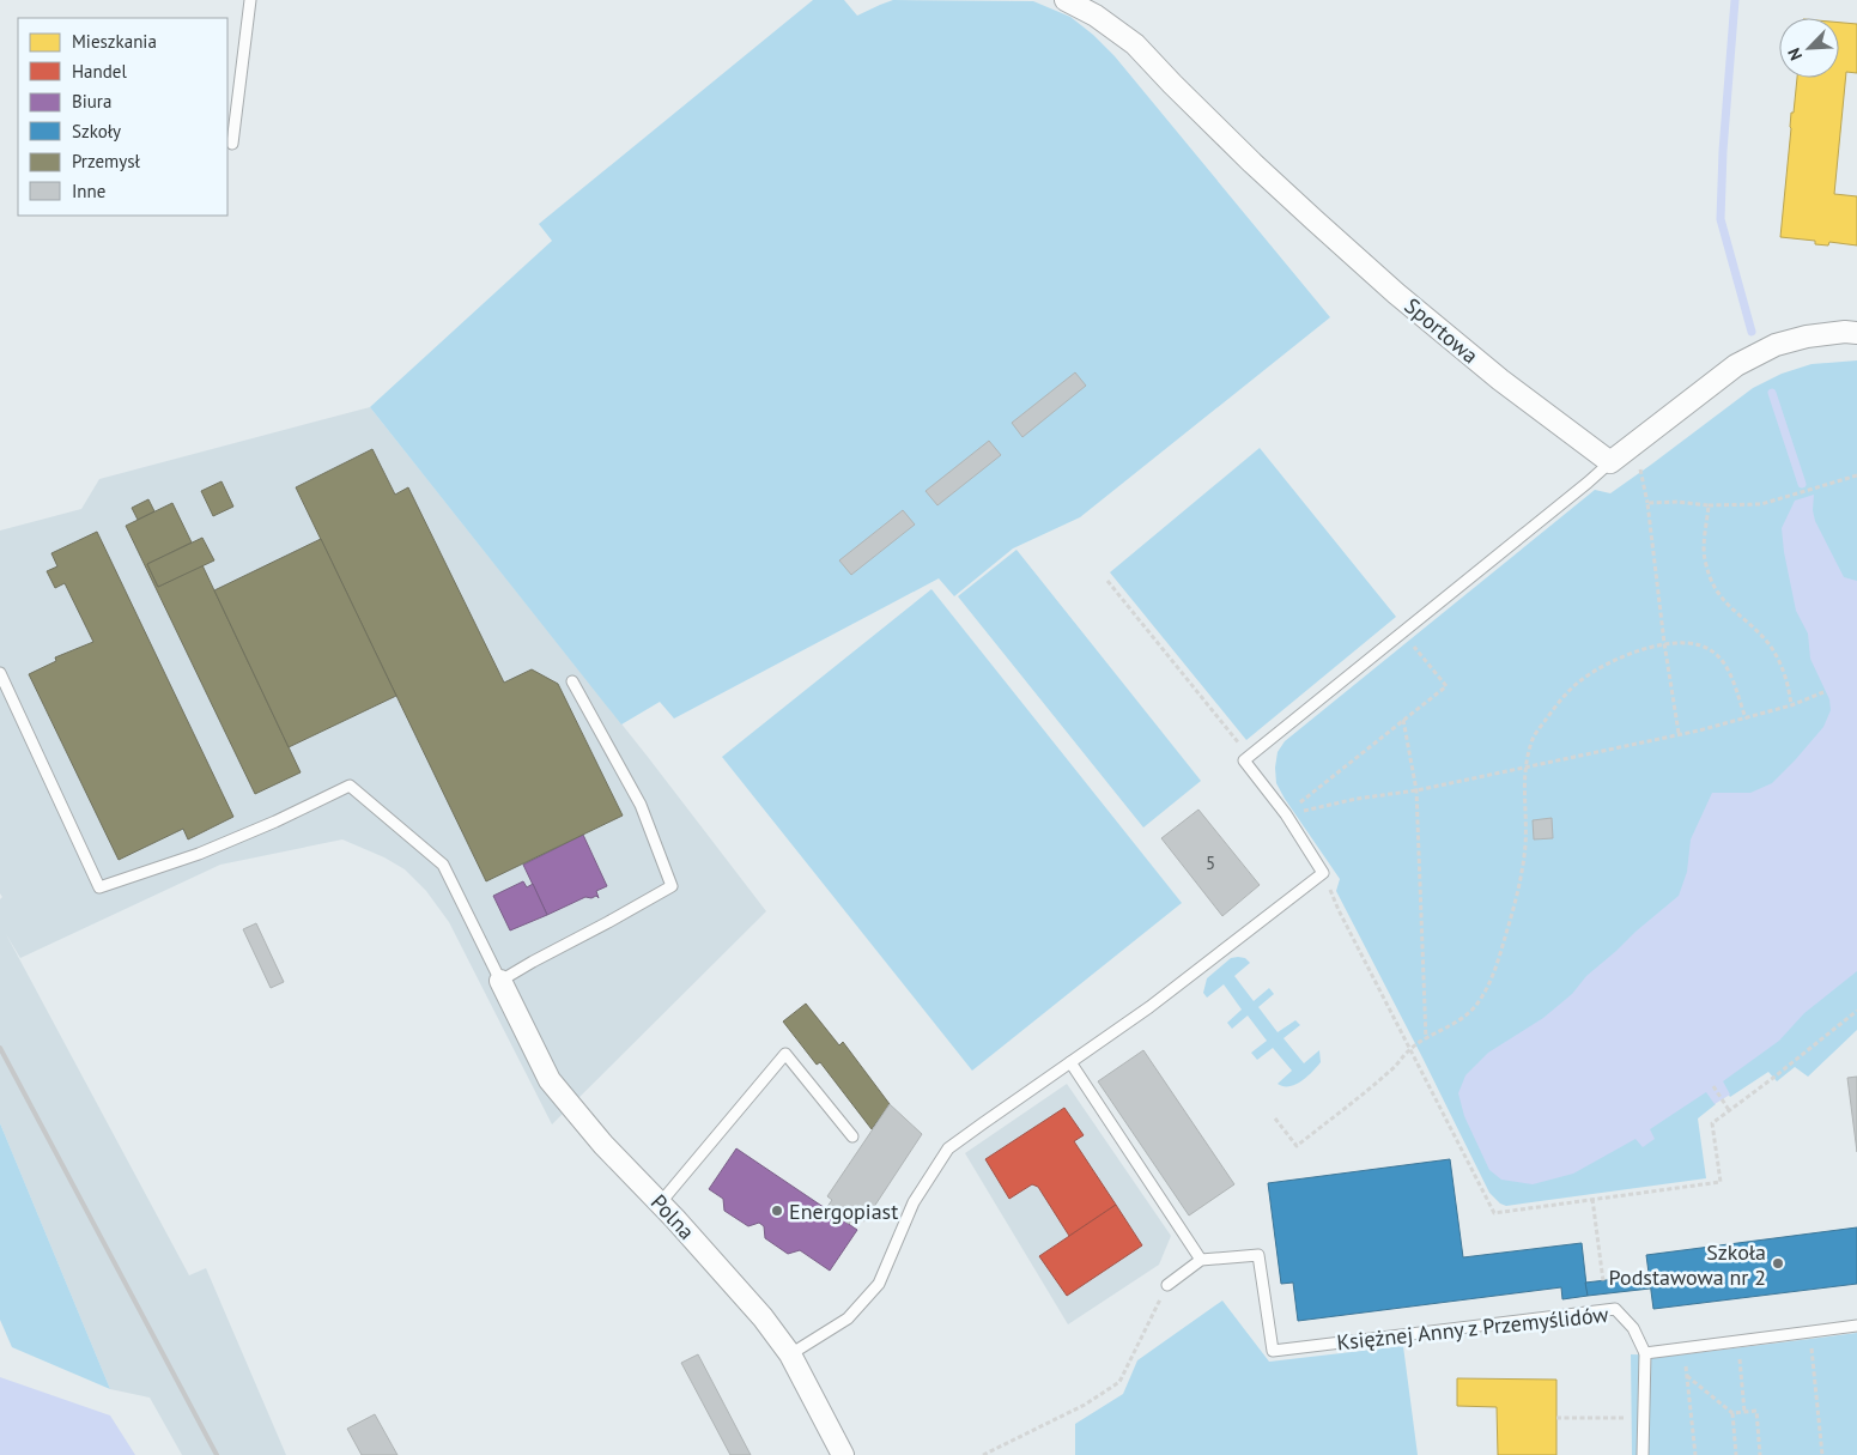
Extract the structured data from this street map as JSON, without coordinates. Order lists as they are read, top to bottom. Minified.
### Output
{"streets":{"street":["Sportowa","Polna"],"lane":["Księżnej Anny z Przemyślidów"]},"places":["Energopiast","Szkoła Podstawowa nr 2"],"house_numbers":["5"],"legend":["Mieszkania","Handel","Biura","Szkoły","Przemysł","Inne"],"north":"bottom left"}
